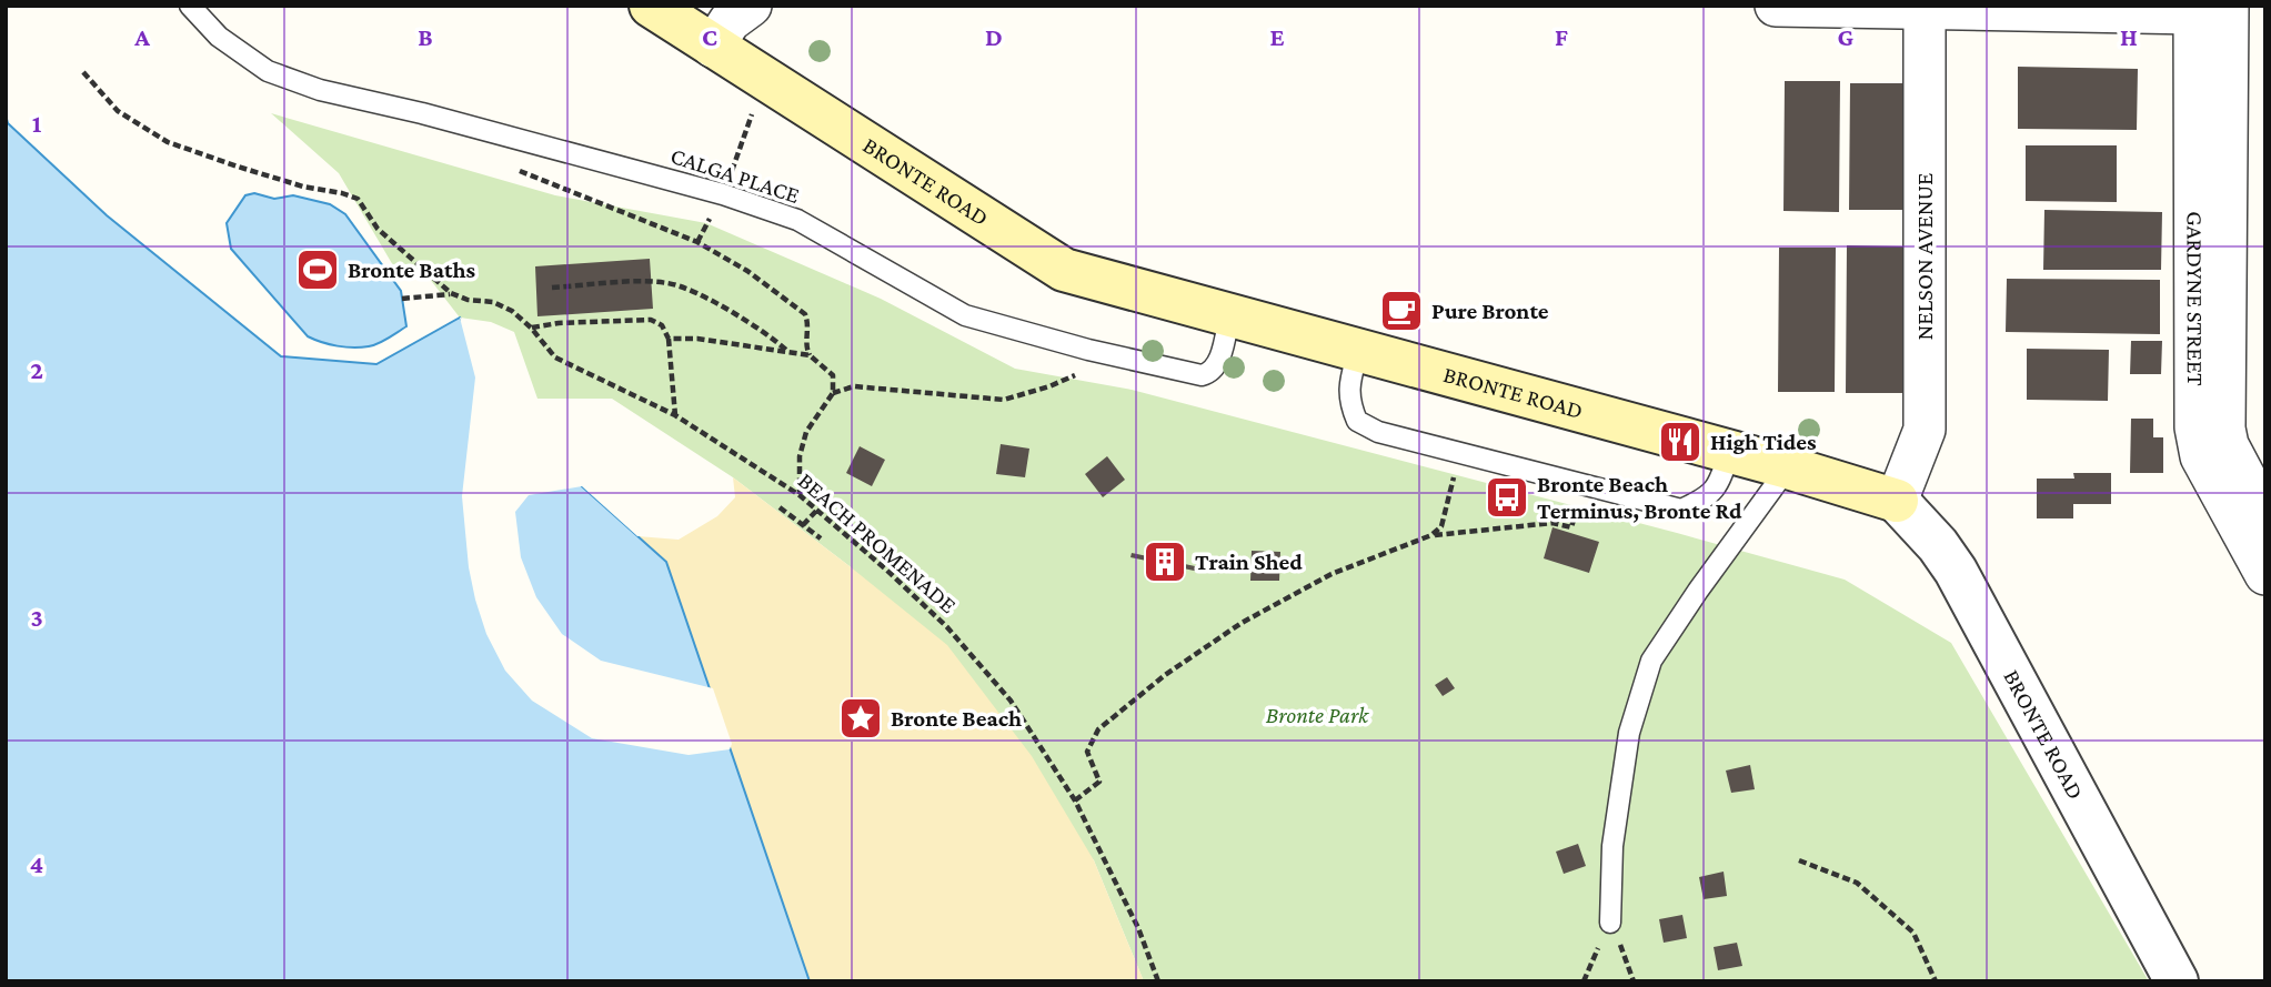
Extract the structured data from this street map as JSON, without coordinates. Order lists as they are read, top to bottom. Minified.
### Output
{"streets":{"main road":["BRONTE ROAD"],"street":["NELSON AVENUE","GARDYNE STREET"],"lane":["CALGA PLACE"],"path":["BEACH PROMENADE"]},"crossings":[["CALGA PLACE","BRONTE ROAD"],["BRONTE ROAD","NELSON AVENUE"]],"parks":["Bronte Park"],"places":{"sports":["Bronte Baths"],"cafe":["Pure Bronte"],"restaurant":["High Tides"],"bus stop":["Bronte Beach Terminus, Bronte Rd"],"building":["Train Shed"],"place":["Bronte Beach"]},"grid":{"columns":["A","B","C","D","E","F","G","H"],"rows":["1","2","3","4"]}}
